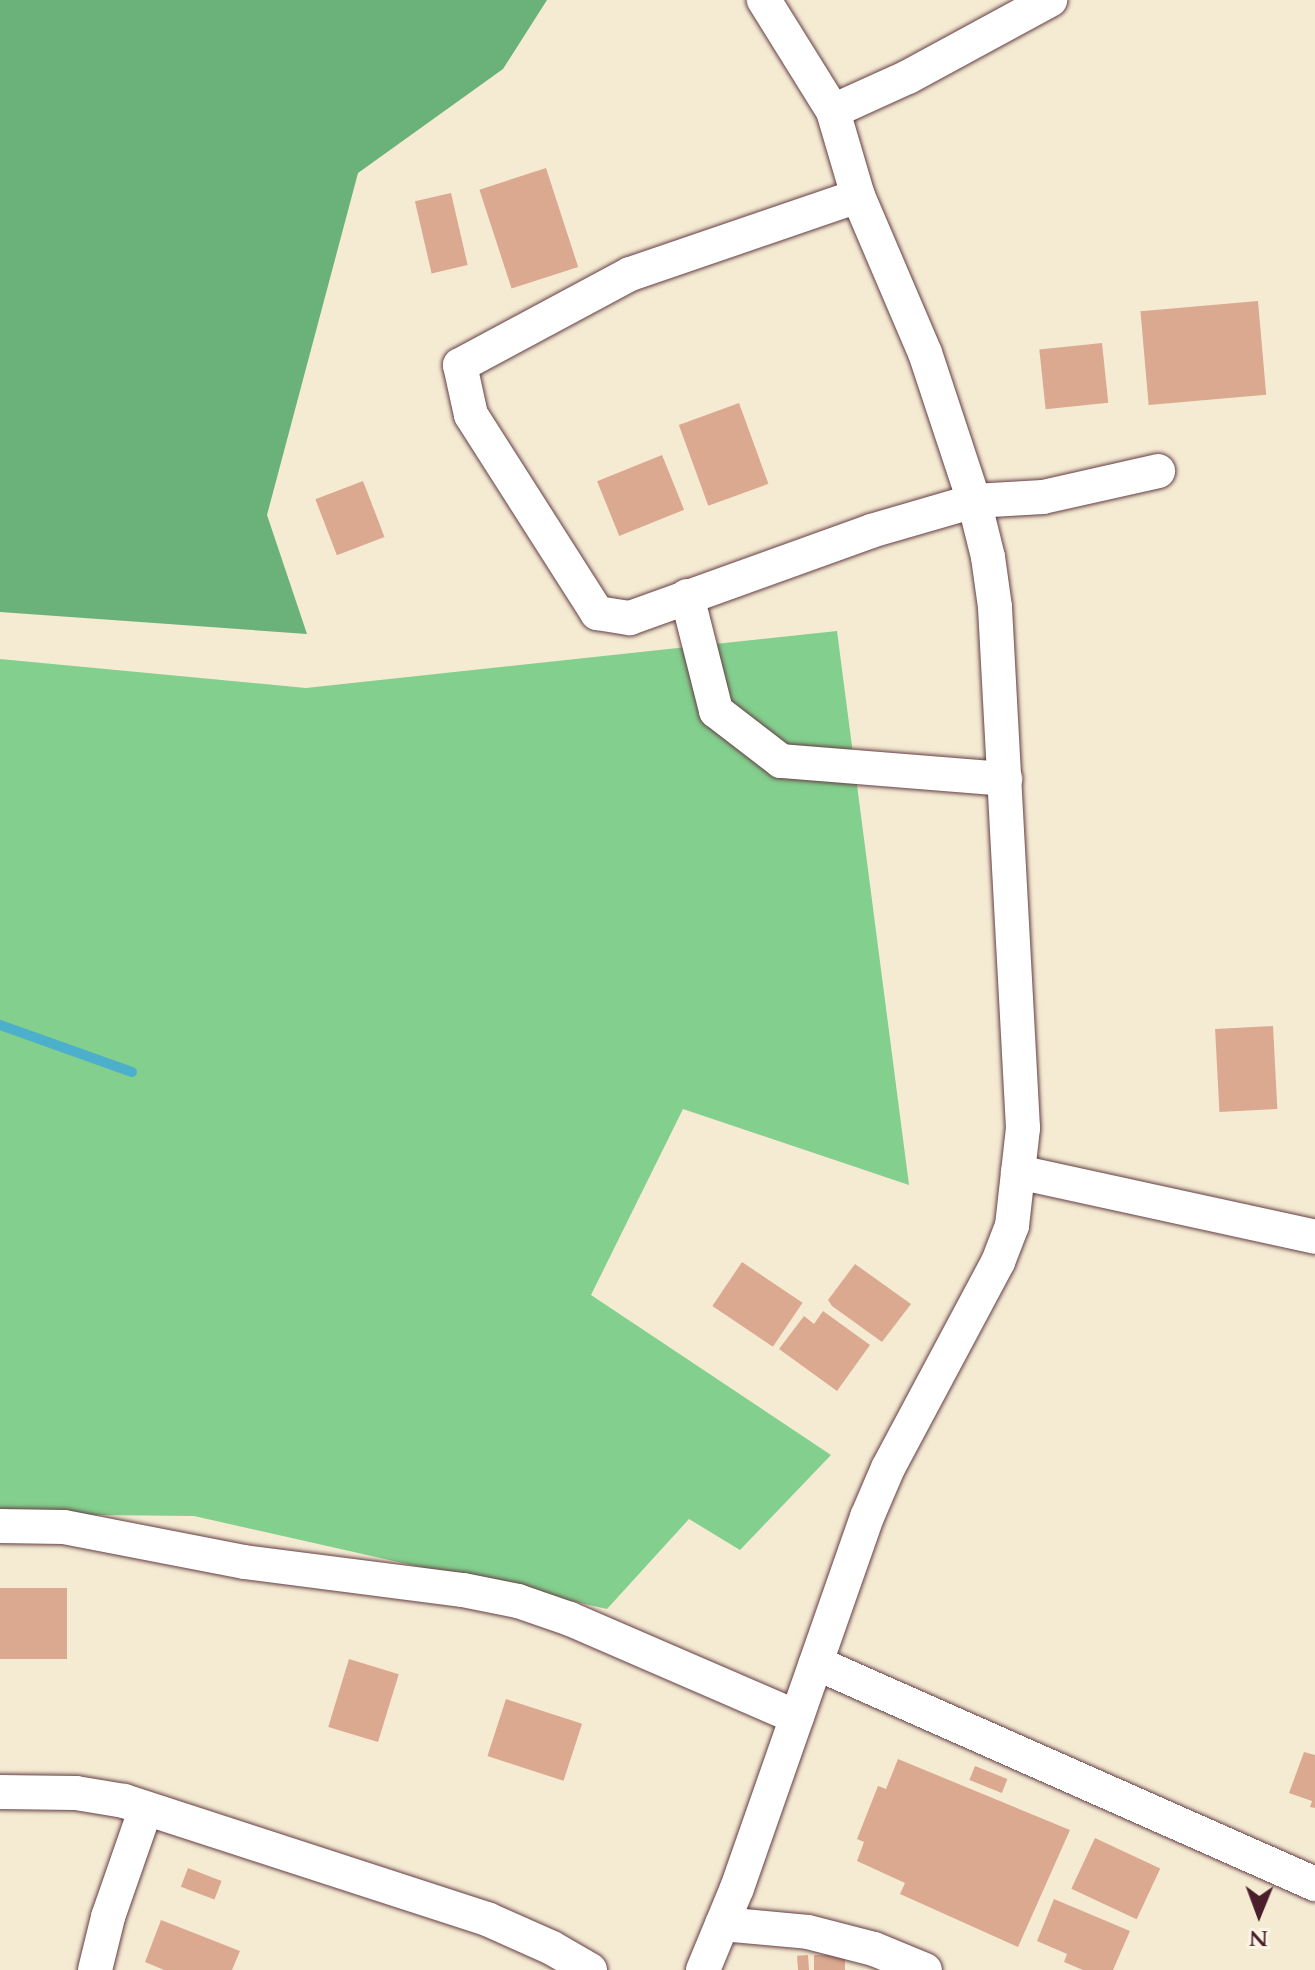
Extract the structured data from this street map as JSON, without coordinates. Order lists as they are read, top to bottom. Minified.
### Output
{"north":"bottom"}
